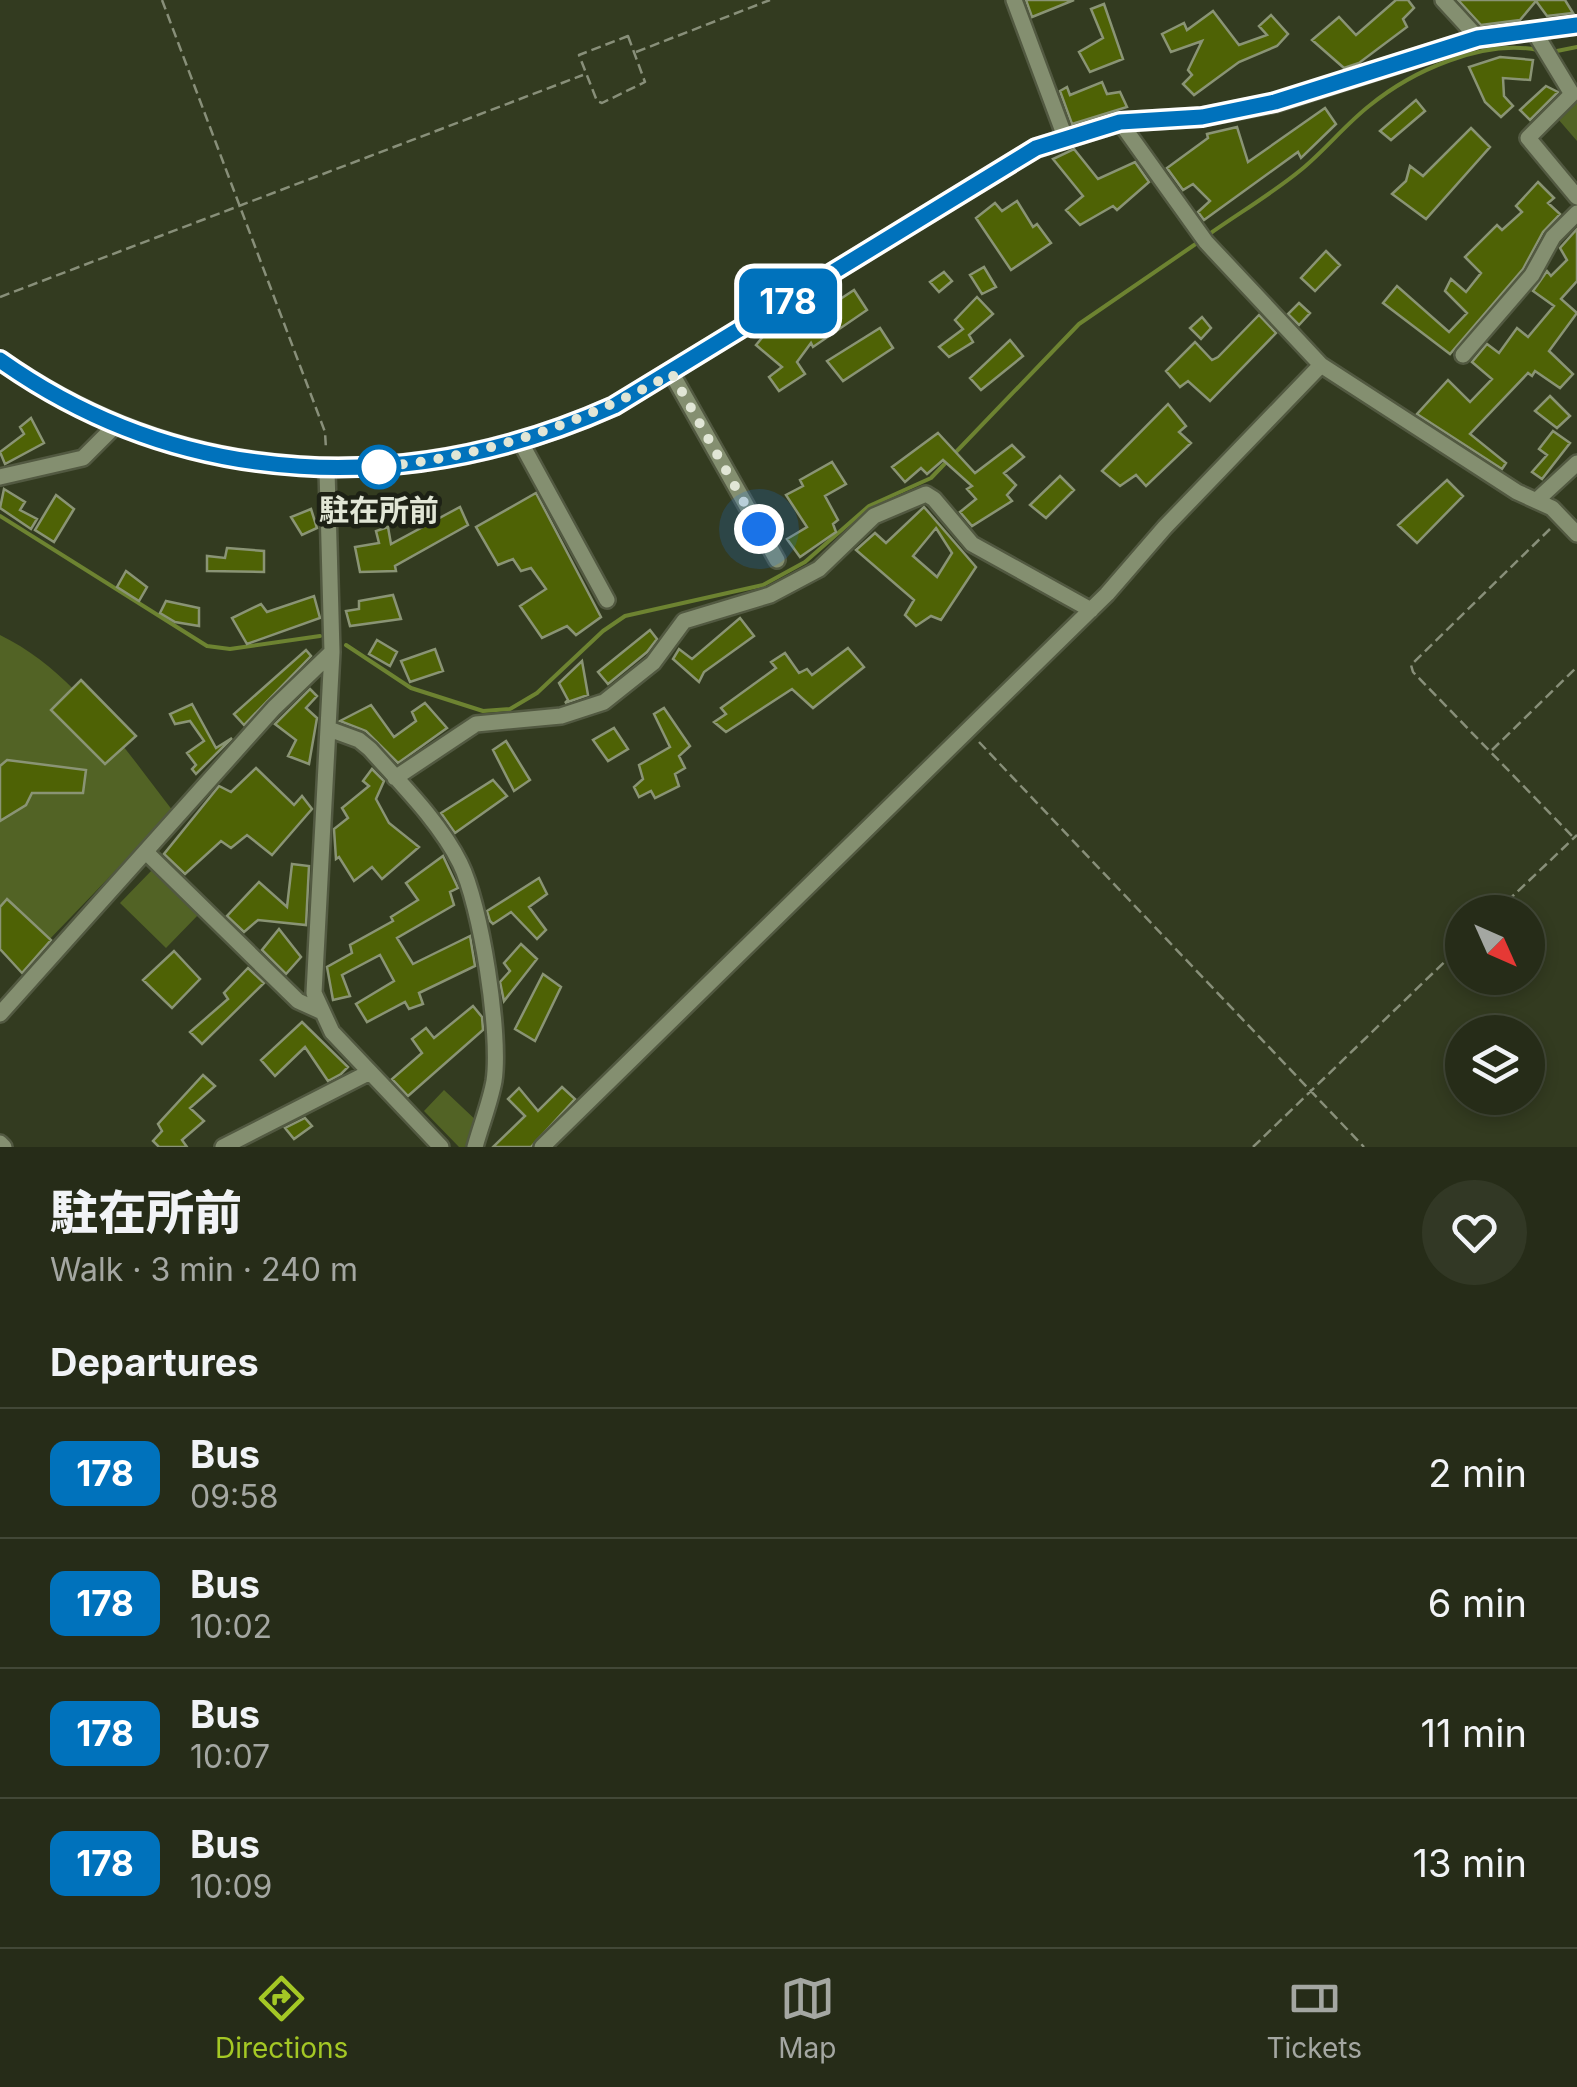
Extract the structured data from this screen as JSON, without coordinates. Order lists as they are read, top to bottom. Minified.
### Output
{"places":["駐在所前"],"lines":["bus line 178"],"north":"bottom right","page":{"on_map":"178","heading":[["駐在所前","Walk · 3 min · 240 m"],"Departures"],"list":[{"mark":"178","name":"Bus","note":"09:58","value":"2 min"},{"mark":"178","name":"Bus","note":"10:02","value":"6 min"},{"mark":"178","name":"Bus","note":"10:07","value":"11 min"},{"mark":"178","name":"Bus","note":"10:09","value":"13 min"}],"tabs":["Directions","Map","Tickets"]}}
